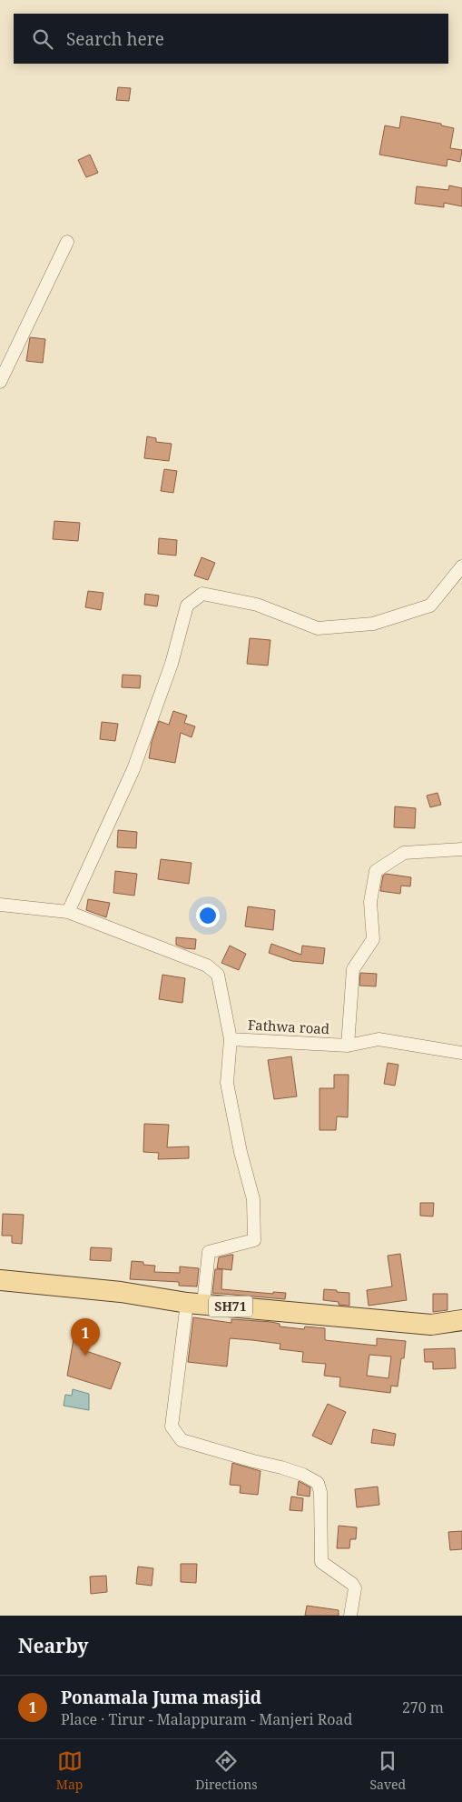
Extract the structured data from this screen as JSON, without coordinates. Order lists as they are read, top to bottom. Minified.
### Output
{"streets":{"main road":["SH71"],"street":["Fathwa road"]},"crossings":[["Fathwa road","SH71"]],"page":{"search":"Search here","pins":"1","heading":"Nearby","list":[{"mark":"1","name":"Ponamala Juma masjid","note":"Place · Tirur - Malappuram - Manjeri Road","value":"270 m"}],"nav":["Map","Directions","Saved"]}}
